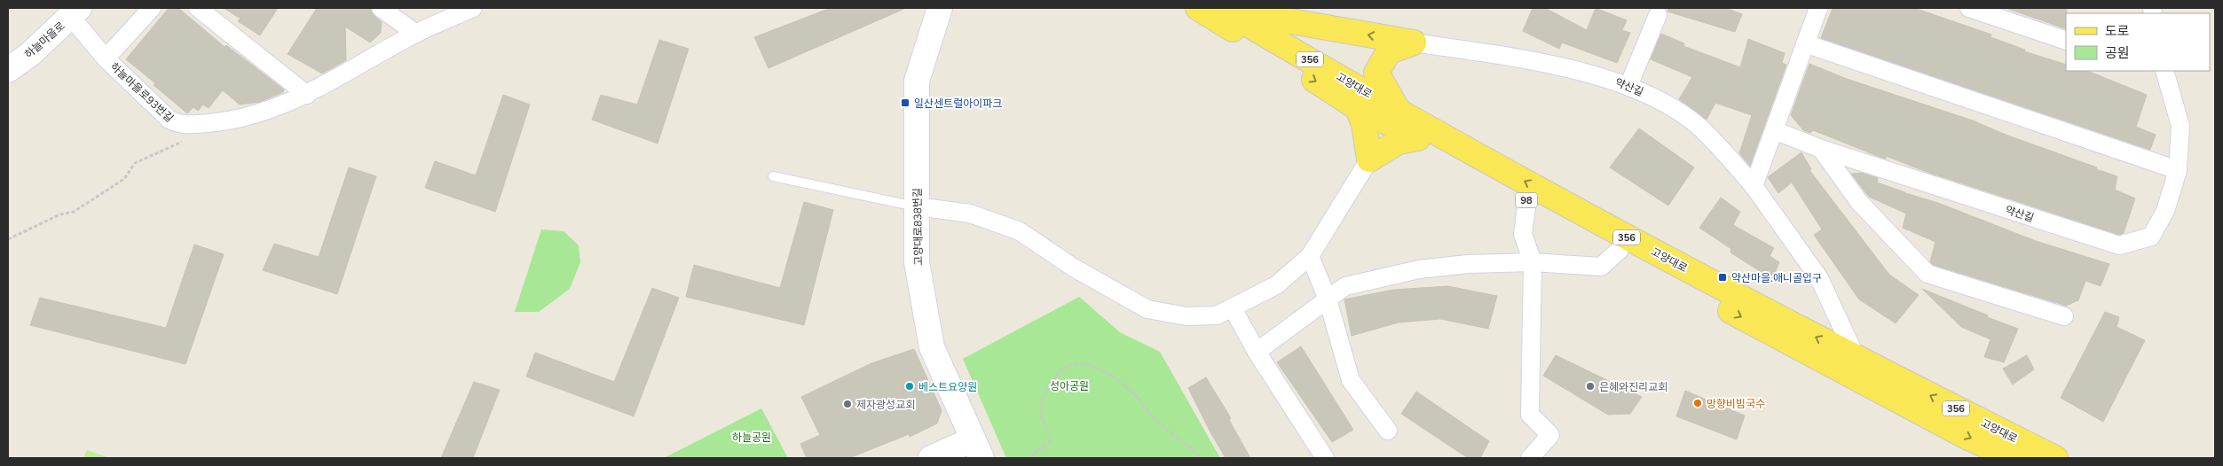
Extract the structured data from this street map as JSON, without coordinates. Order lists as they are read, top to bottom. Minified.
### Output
{"streets":{"main road":["356","고양대로","98"],"street":["하늘마을로","약산길","하늘마을로93번길","고양대로838번길"]},"crossings":[["하늘마을로","하늘마을로93번길"],["고양대로","약산길"]],"parks":["성아공원","하늘공원"],"places":{"transit":["일산센트럴아이파크","약산마을.애니골입구"],"other":["베스트요양원","은혜와진리교회","망향비빔국수","제자광성교회"]},"legend":["도로","공원"]}
